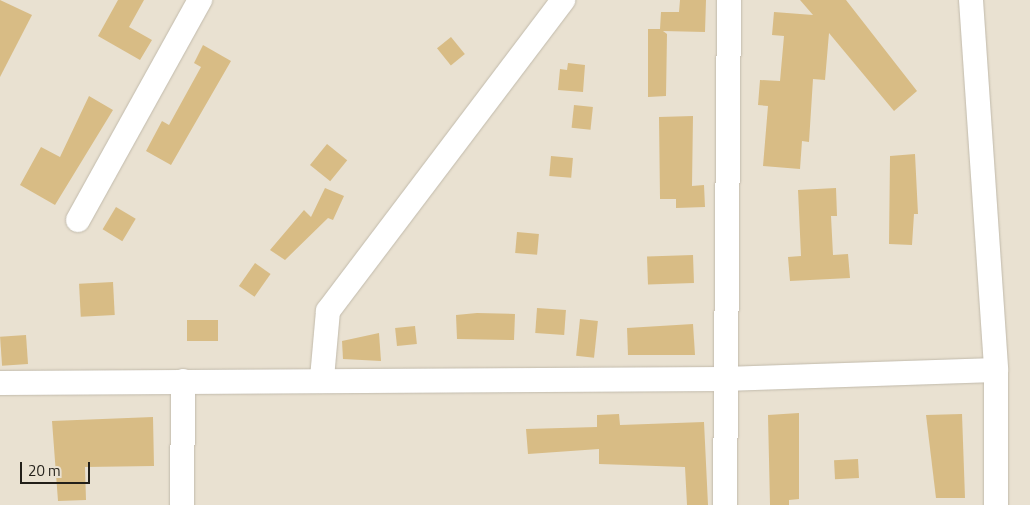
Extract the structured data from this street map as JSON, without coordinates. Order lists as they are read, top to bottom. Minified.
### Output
{"scale_bar":"20 m"}
